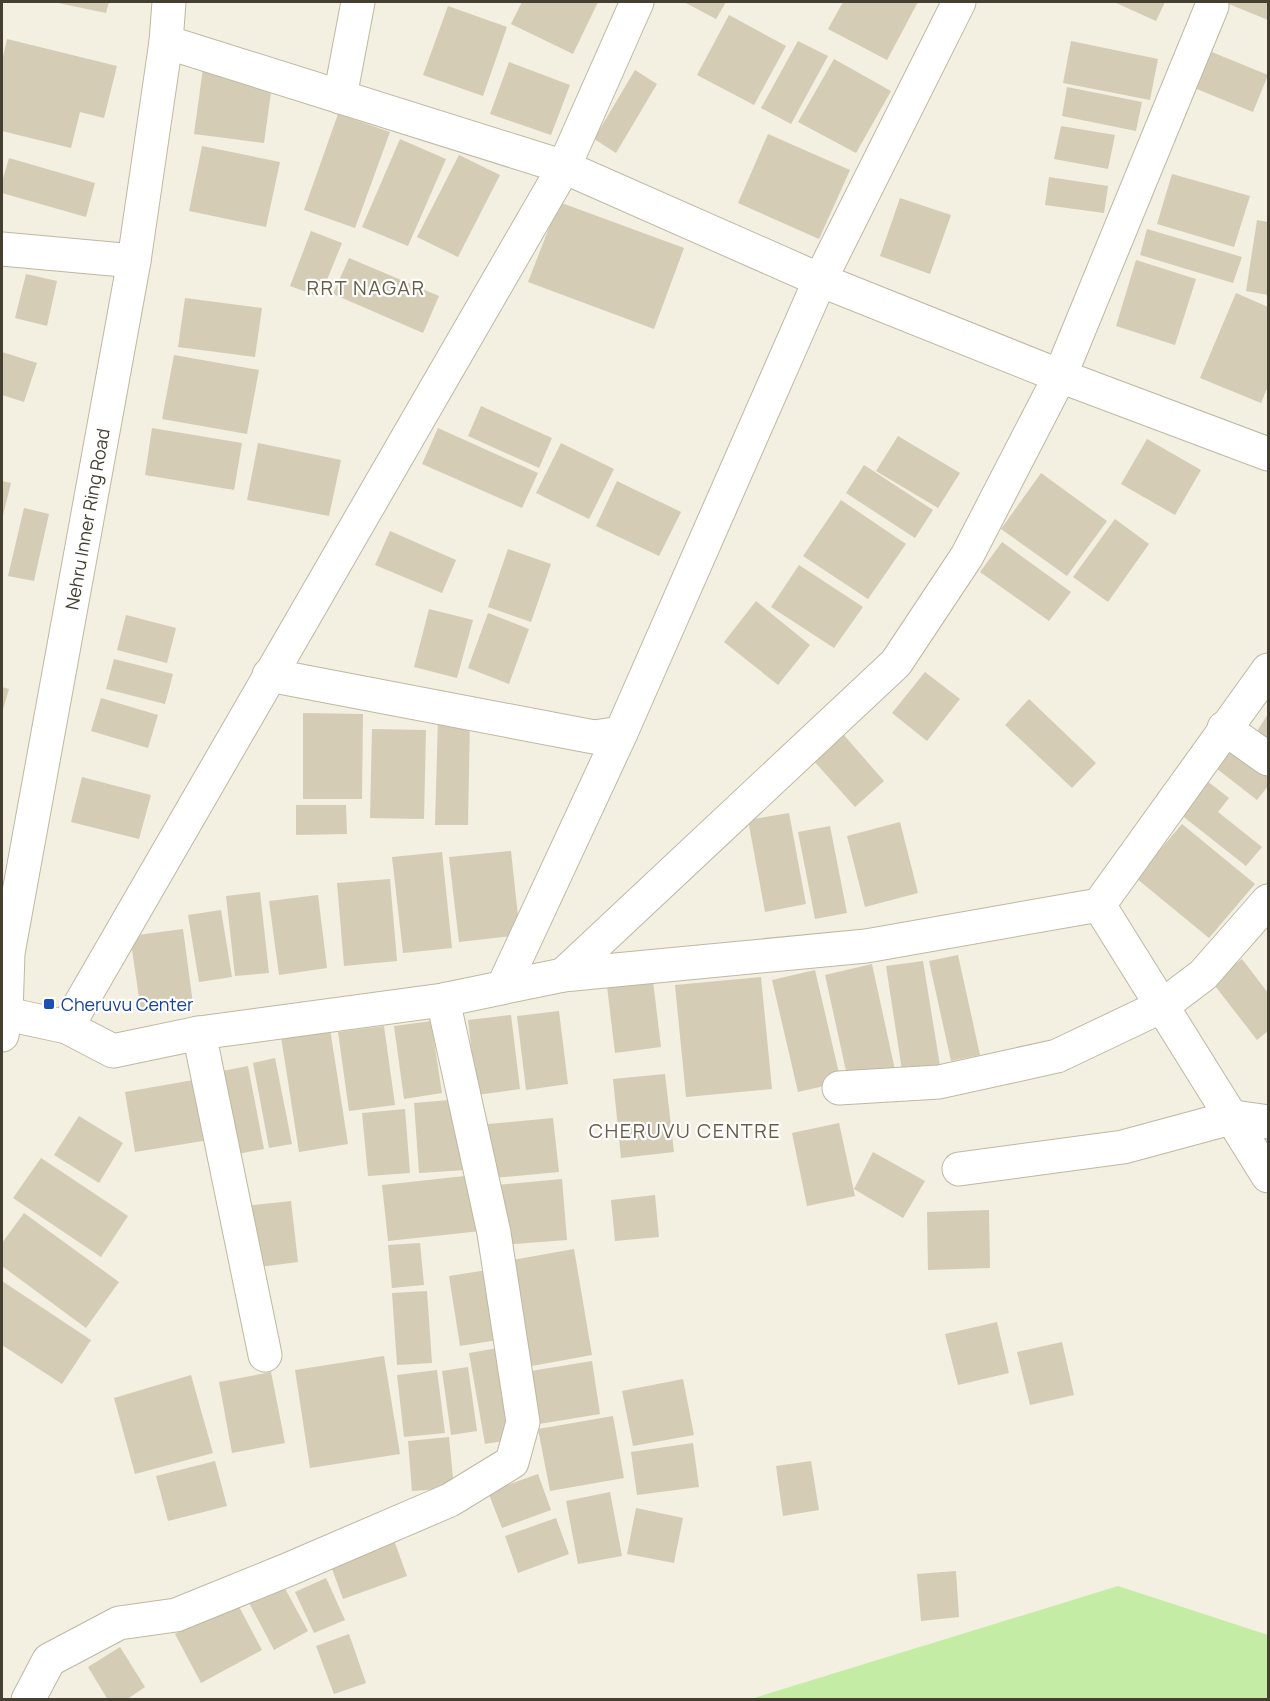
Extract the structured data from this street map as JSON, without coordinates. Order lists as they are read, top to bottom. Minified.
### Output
{"streets":{"street":["Nehru Inner Ring Road"]},"districts":["RRT NAGAR","CHERUVU CENTRE"],"places":{"transit":["Cheruvu Center"]}}
